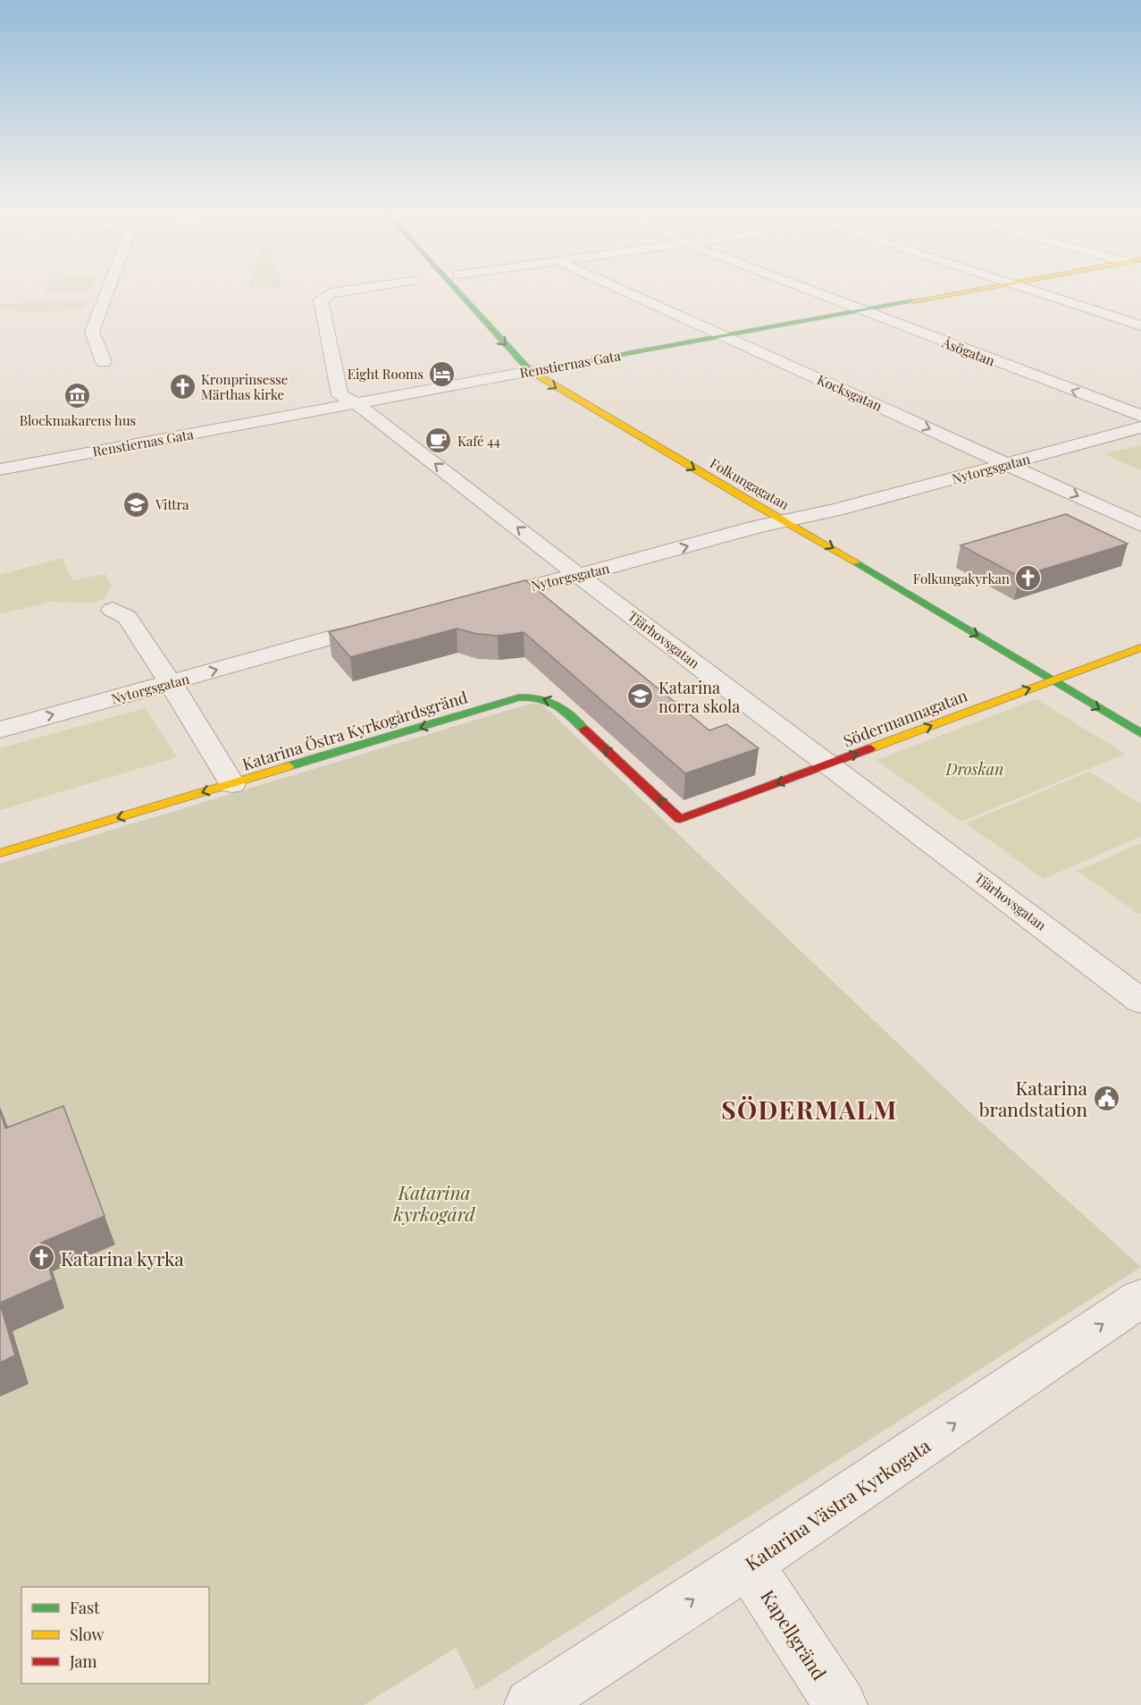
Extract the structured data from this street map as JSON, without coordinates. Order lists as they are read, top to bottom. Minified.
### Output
{"streets":{"street":["Åsögatan","Renstiernas Gata","Kocksgatan","Nytorgsgatan","Folkungagatan","Tjärhovsgatan","Södermannagatan","Katarina Östra Kyrkogårdsgränd","Katarina Västra Kyrkogata","Kapellgränd"]},"crossings":[["Åsögatan","Renstiernas Gata"],["Renstiernas Gata","Kocksgatan"],["Renstiernas Gata","Folkungagatan"],["Renstiernas Gata","Tjärhovsgatan"],["Kocksgatan","Nytorgsgatan"],["Nytorgsgatan","Folkungagatan"],["Nytorgsgatan","Tjärhovsgatan"],["Folkungagatan","Södermannagatan"],["Tjärhovsgatan","Södermannagatan"],["Södermannagatan","Katarina Östra Kyrkogårdsgränd"],["Katarina Västra Kyrkogata","Kapellgränd"]],"one_way":["Kocksgatan","Nytorgsgatan","Folkungagatan","Katarina Östra Kyrkogårdsgränd","Katarina Västra Kyrkogata"],"districts":["SÖDERMALM"],"parks":["Droskan","Katarina kyrkogård"],"places":{"hotel":["Eight Rooms"],"church":["Kronprinsesse Märthas kirke","Folkungakyrkan","Katarina kyrka"],"museum":["Blockmakarens hus"],"cafe":["Kafé 44"],"school or university":["Vittra","Katarina norra skola"],"public building":["Katarina brandstation"]},"legend":["Fast","Slow","Jam"]}
